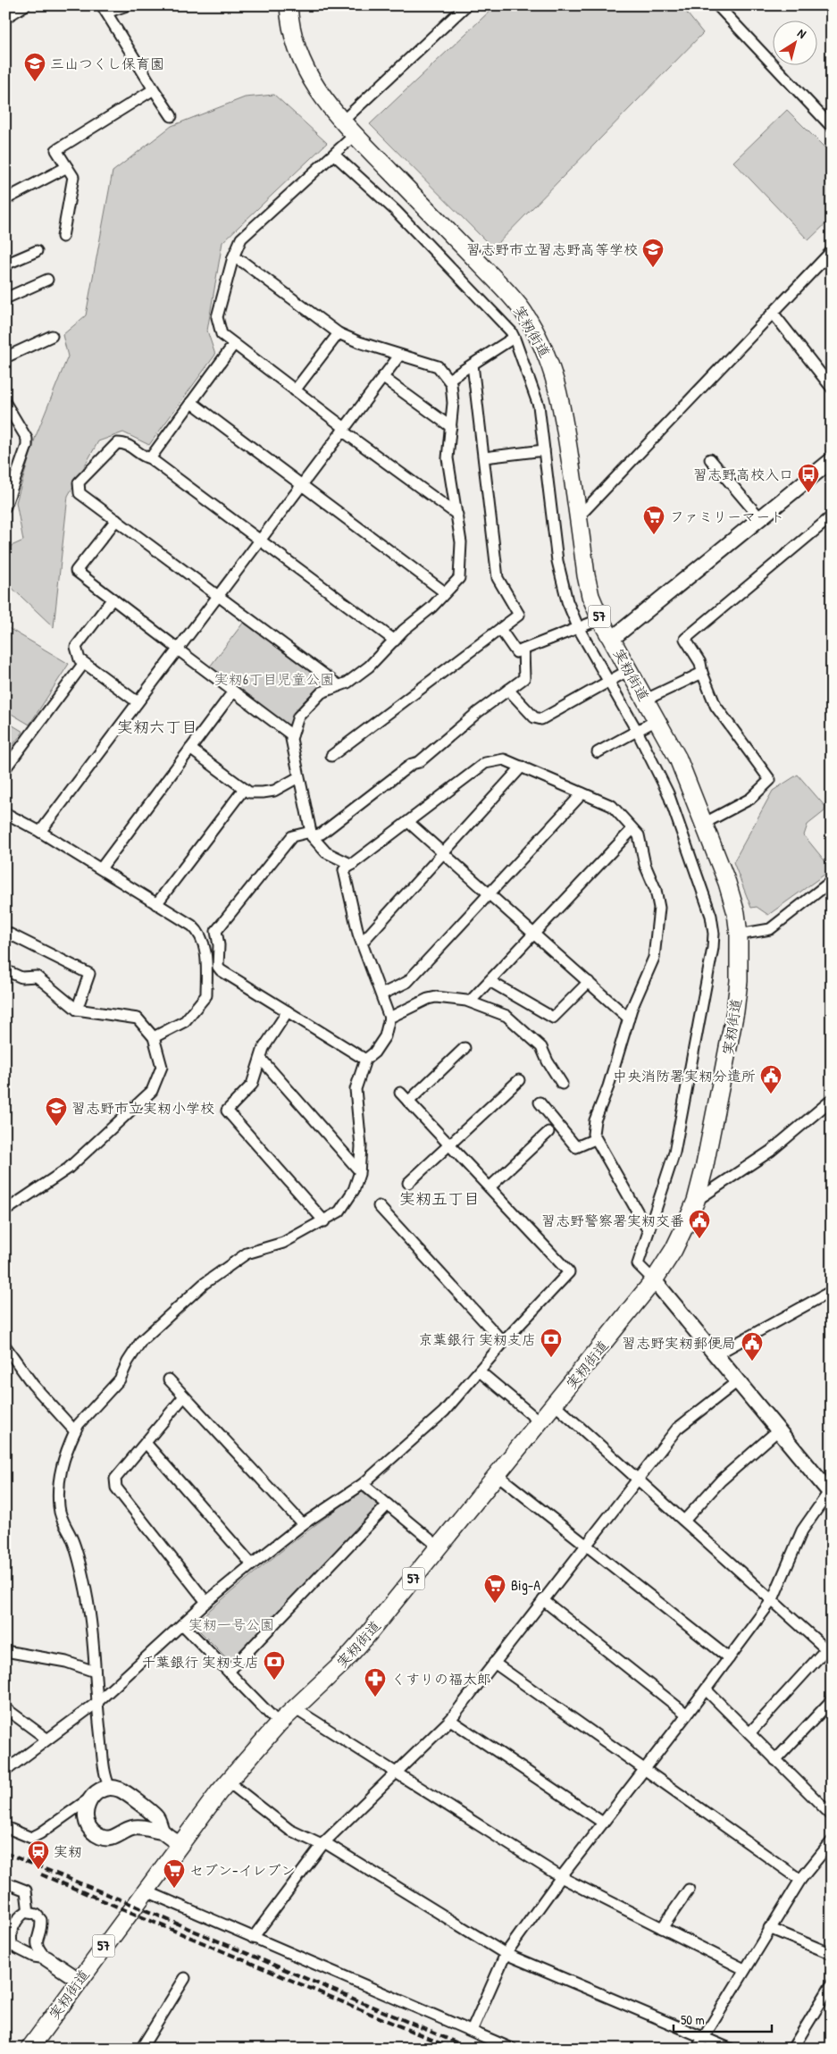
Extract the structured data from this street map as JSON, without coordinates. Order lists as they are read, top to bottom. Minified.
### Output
{"streets":{"main road":["実籾街道","57"]},"districts":["実籾六丁目","実籾五丁目"],"parks":["実籾6丁目児童公園","実籾一号公園"],"places":{"school or university":["三山つくし保育園","習志野市立習志野高等学校","習志野市立実籾小学校"],"bus stop":["習志野高校入口"],"supermarket":["ファミリーマート","Big-A","セブン-イレブン"],"public building":["中央消防署実籾分遣所","習志野警察署実籾交番","習志野実籾郵便局"],"bank":["京葉銀行 実籾支店","千葉銀行 実籾支店"],"pharmacy":["くすりの福太郎"],"station":["実籾"]},"scale_bar":"50 m","north":"top right"}
